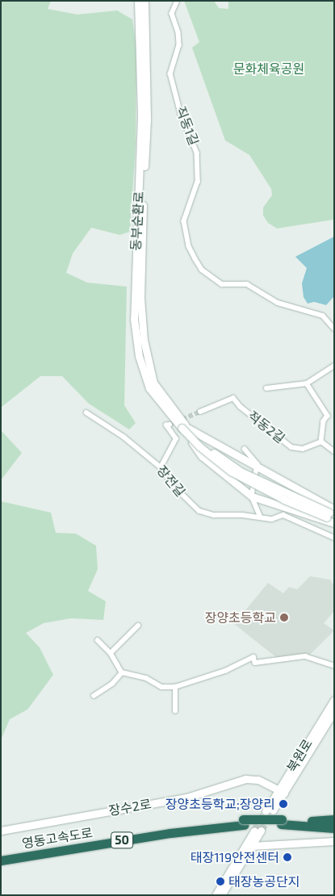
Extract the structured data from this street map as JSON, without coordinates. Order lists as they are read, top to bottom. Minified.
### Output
{"streets":{"highway":["영동고속도로","50"],"street":["직동1길","동부순환로","적동2길","장전길","북원로","장수2로"]},"crossings":[["북원로","장수2로"]],"parks":["문화체육공원"],"places":["장양초등학교","장양초등학교;장양리","태장119안전센터","태장농공단지"]}
